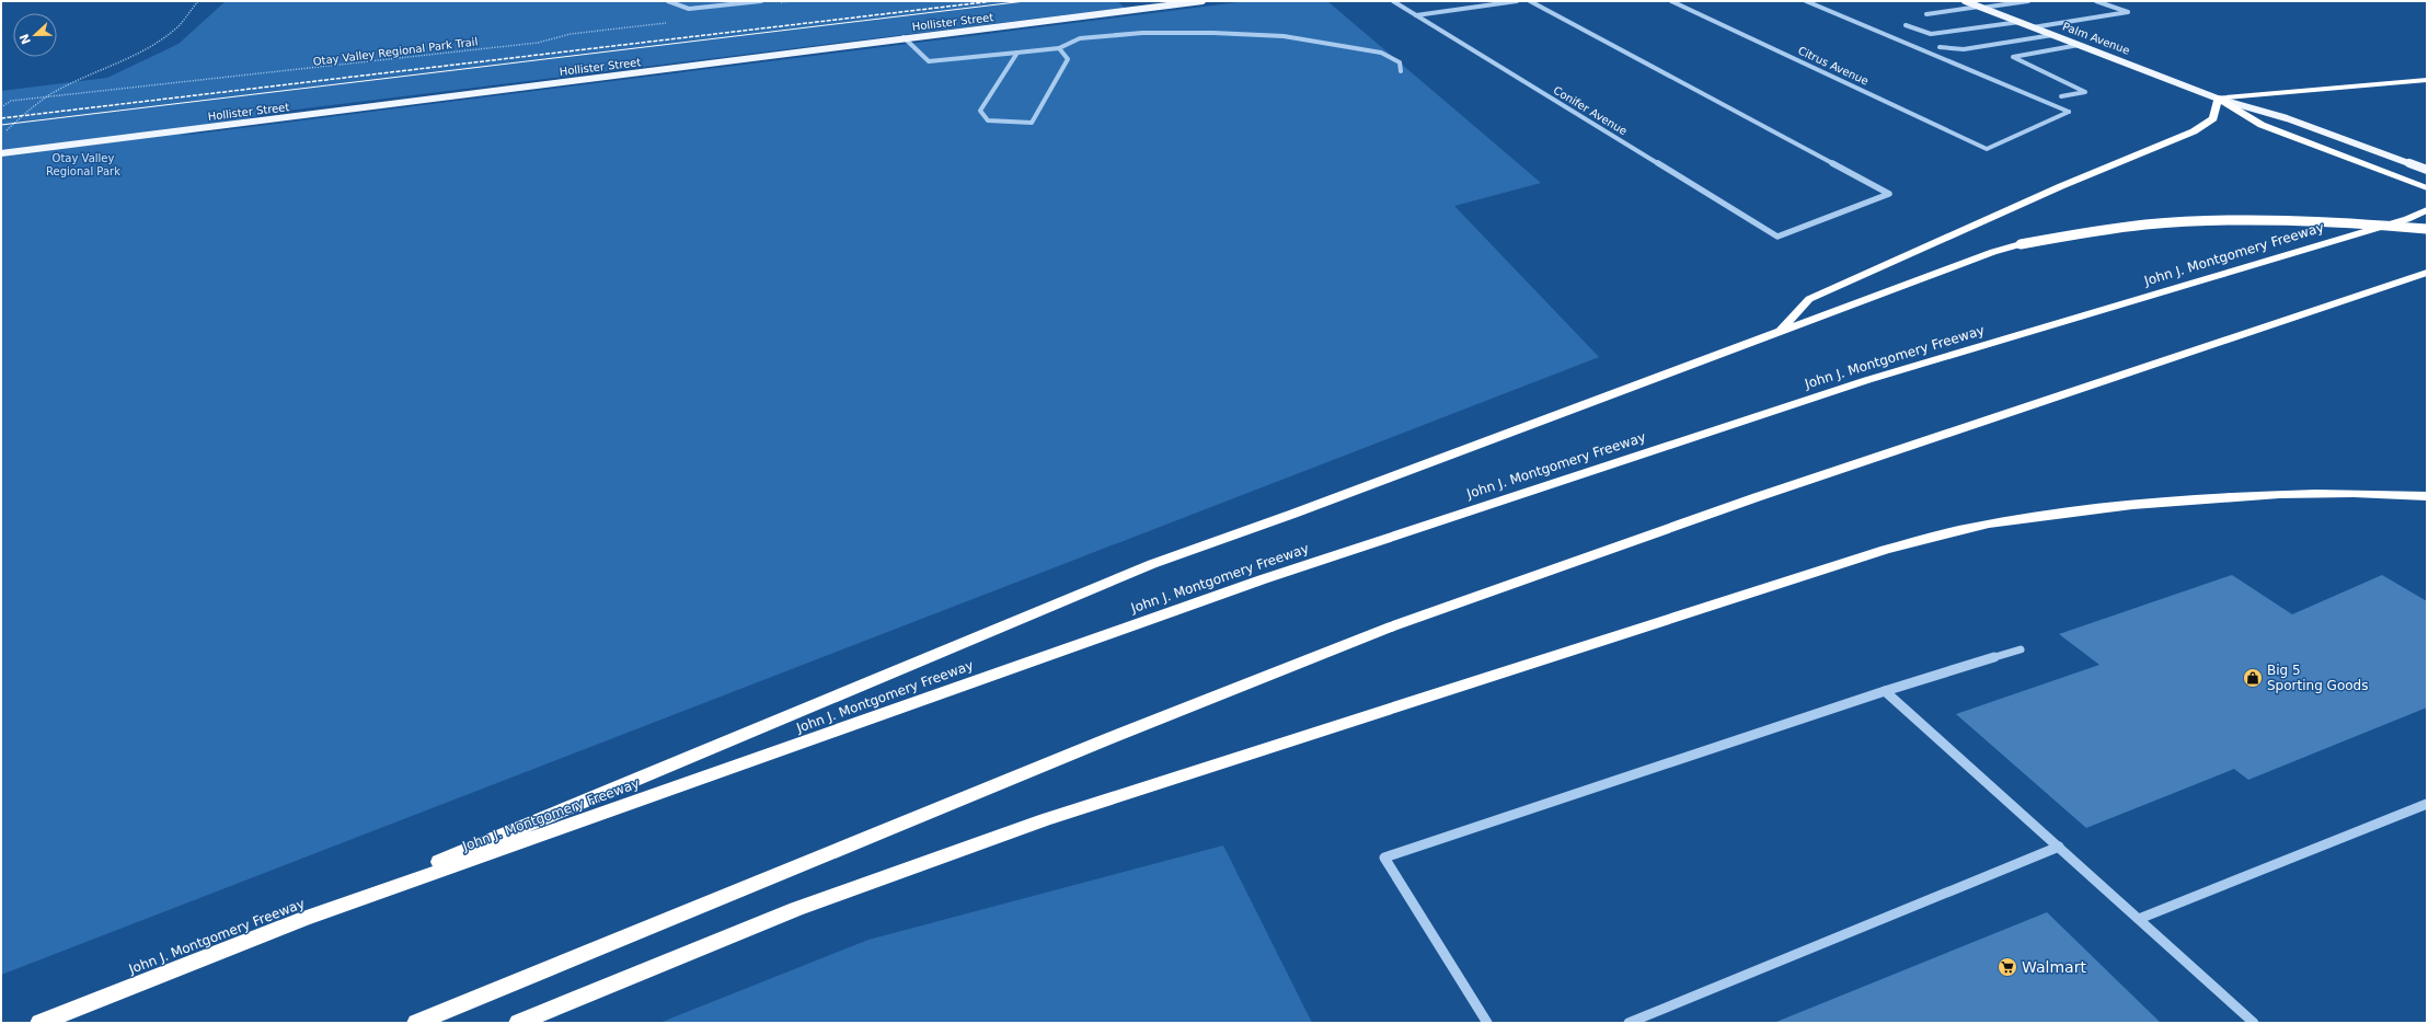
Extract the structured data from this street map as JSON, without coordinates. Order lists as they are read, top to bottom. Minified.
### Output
{"streets":{"highway":["Palm Avenue","John J. Montgomery Freeway"],"main road":["Hollister Street"],"street":["Citrus Avenue","Conifer Avenue"],"path":["Otay Valley Regional Park Trail"]},"parks":["Otay Valley Regional Park"],"places":{"shop":["Big 5 Sporting Goods"],"supermarket":["Walmart"]},"north":"left"}
